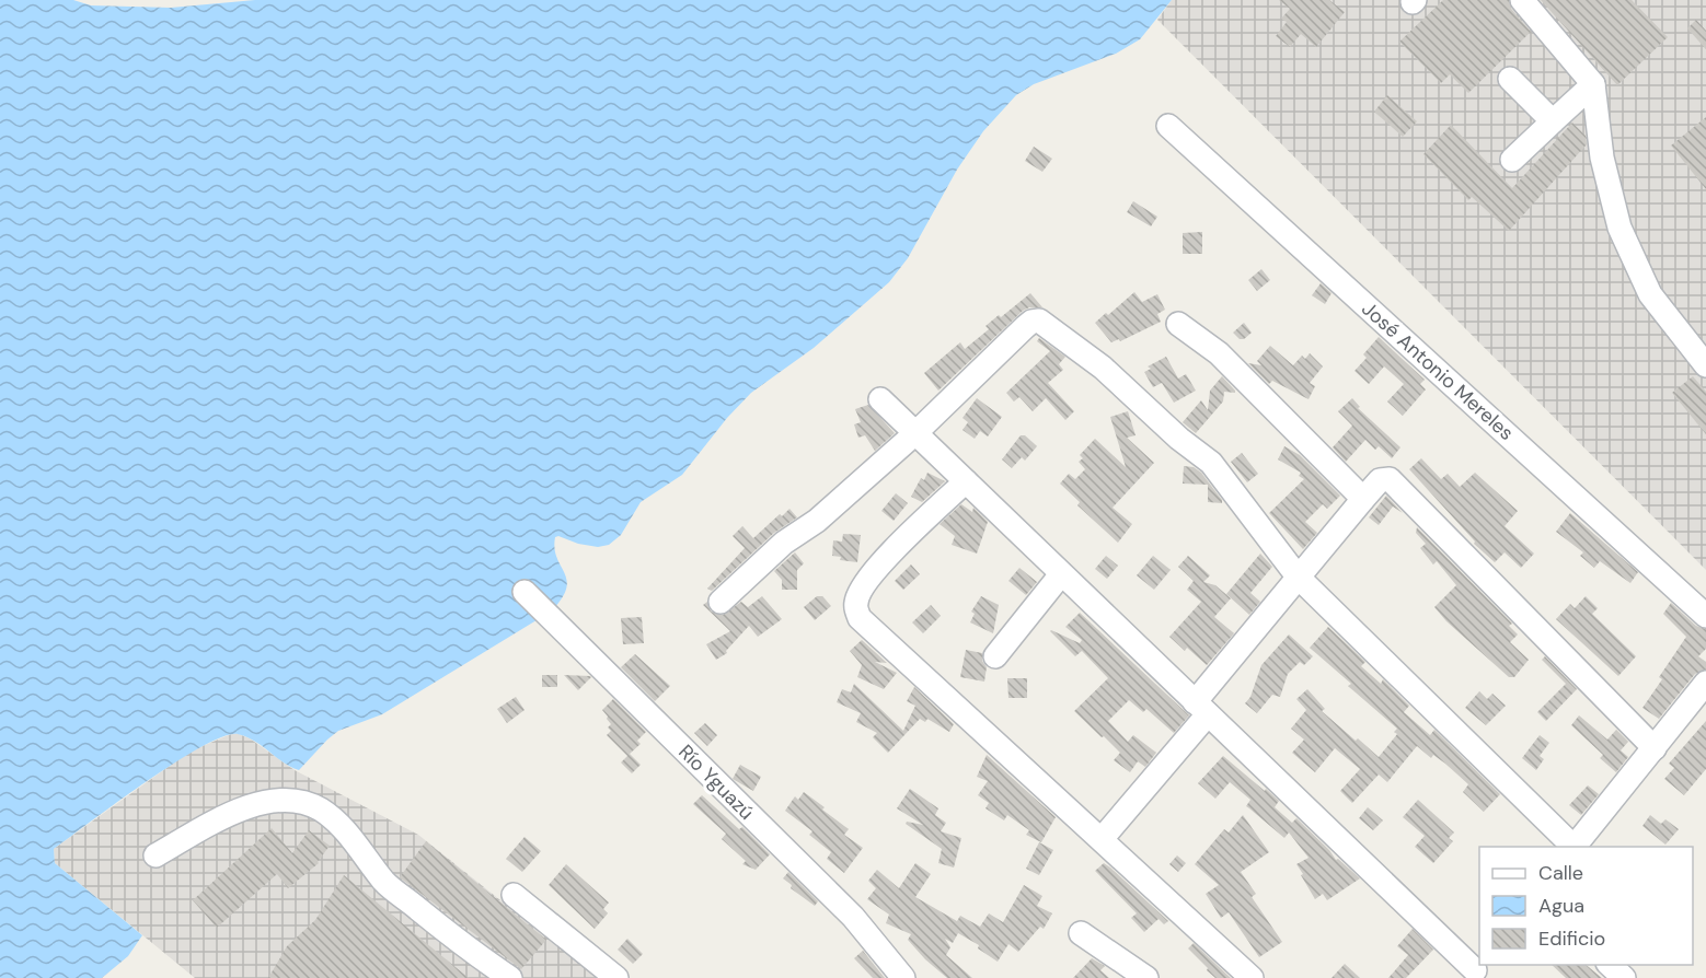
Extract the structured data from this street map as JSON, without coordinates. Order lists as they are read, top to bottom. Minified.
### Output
{"streets":{"street":["José Antonio Mereles","Río Yguazú"]},"legend":["Calle","Agua","Edificio"]}
